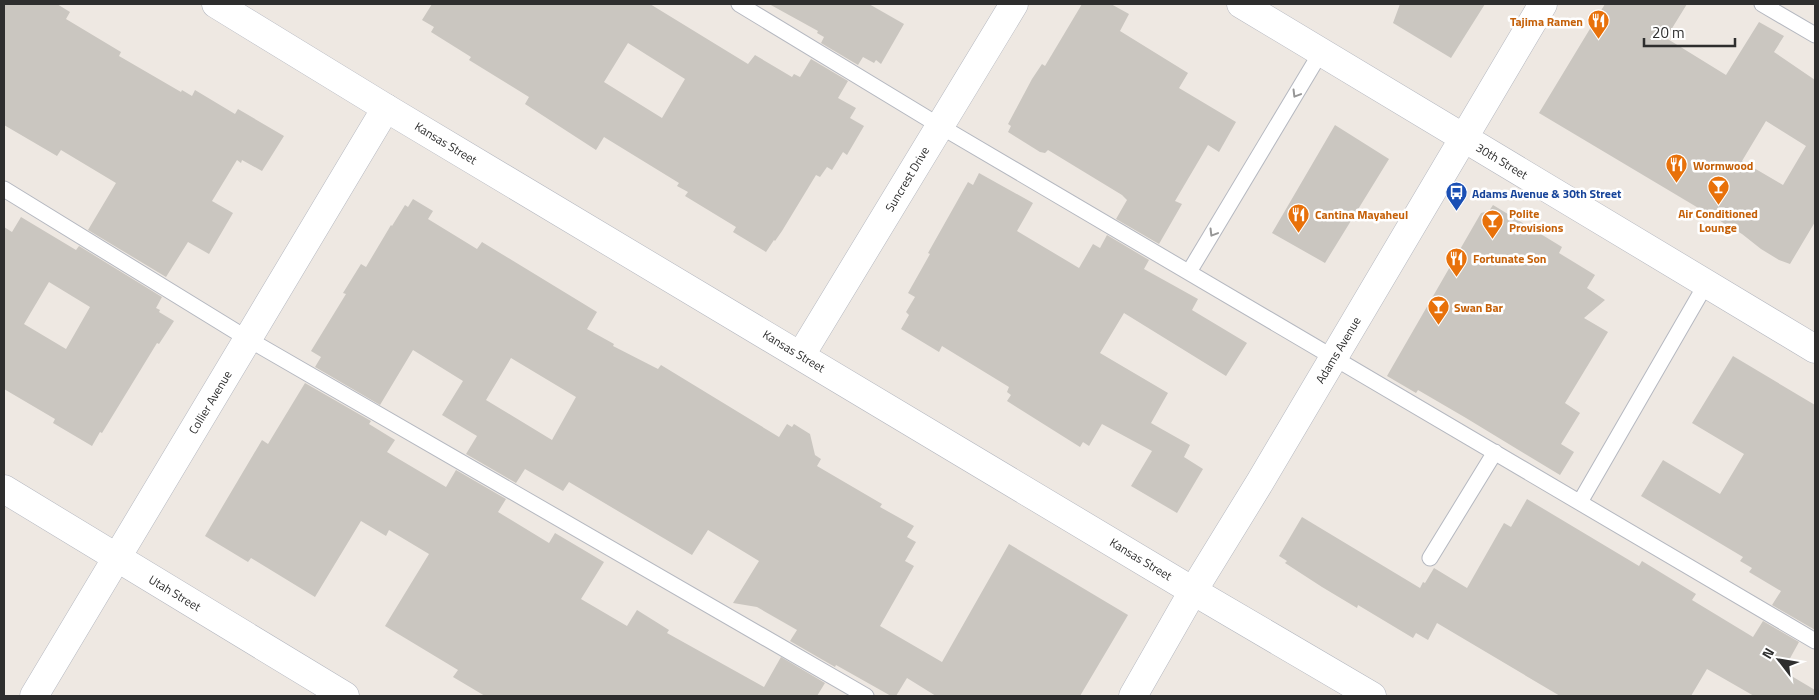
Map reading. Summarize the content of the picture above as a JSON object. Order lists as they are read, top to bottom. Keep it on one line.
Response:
{"streets":{"street":["Kansas Street","30th Street","Suncrest Drive","Adams Avenue","Collier Avenue","Utah Street"]},"crossings":[["Kansas Street","Suncrest Drive"],["Kansas Street","Adams Avenue"],["Kansas Street","Collier Avenue"],["30th Street","Adams Avenue"],["Collier Avenue","Utah Street"]],"places":{"restaurant":["Tajima Ramen","Wormwood","Cantina Mayaheul","Fortunate Son"],"bar":["Air Conditioned Lounge","Polite Provisions","Swan Bar"],"bus stop":["Adams Avenue & 30th Street"]},"scale_bar":"20 m","north":"top left"}
